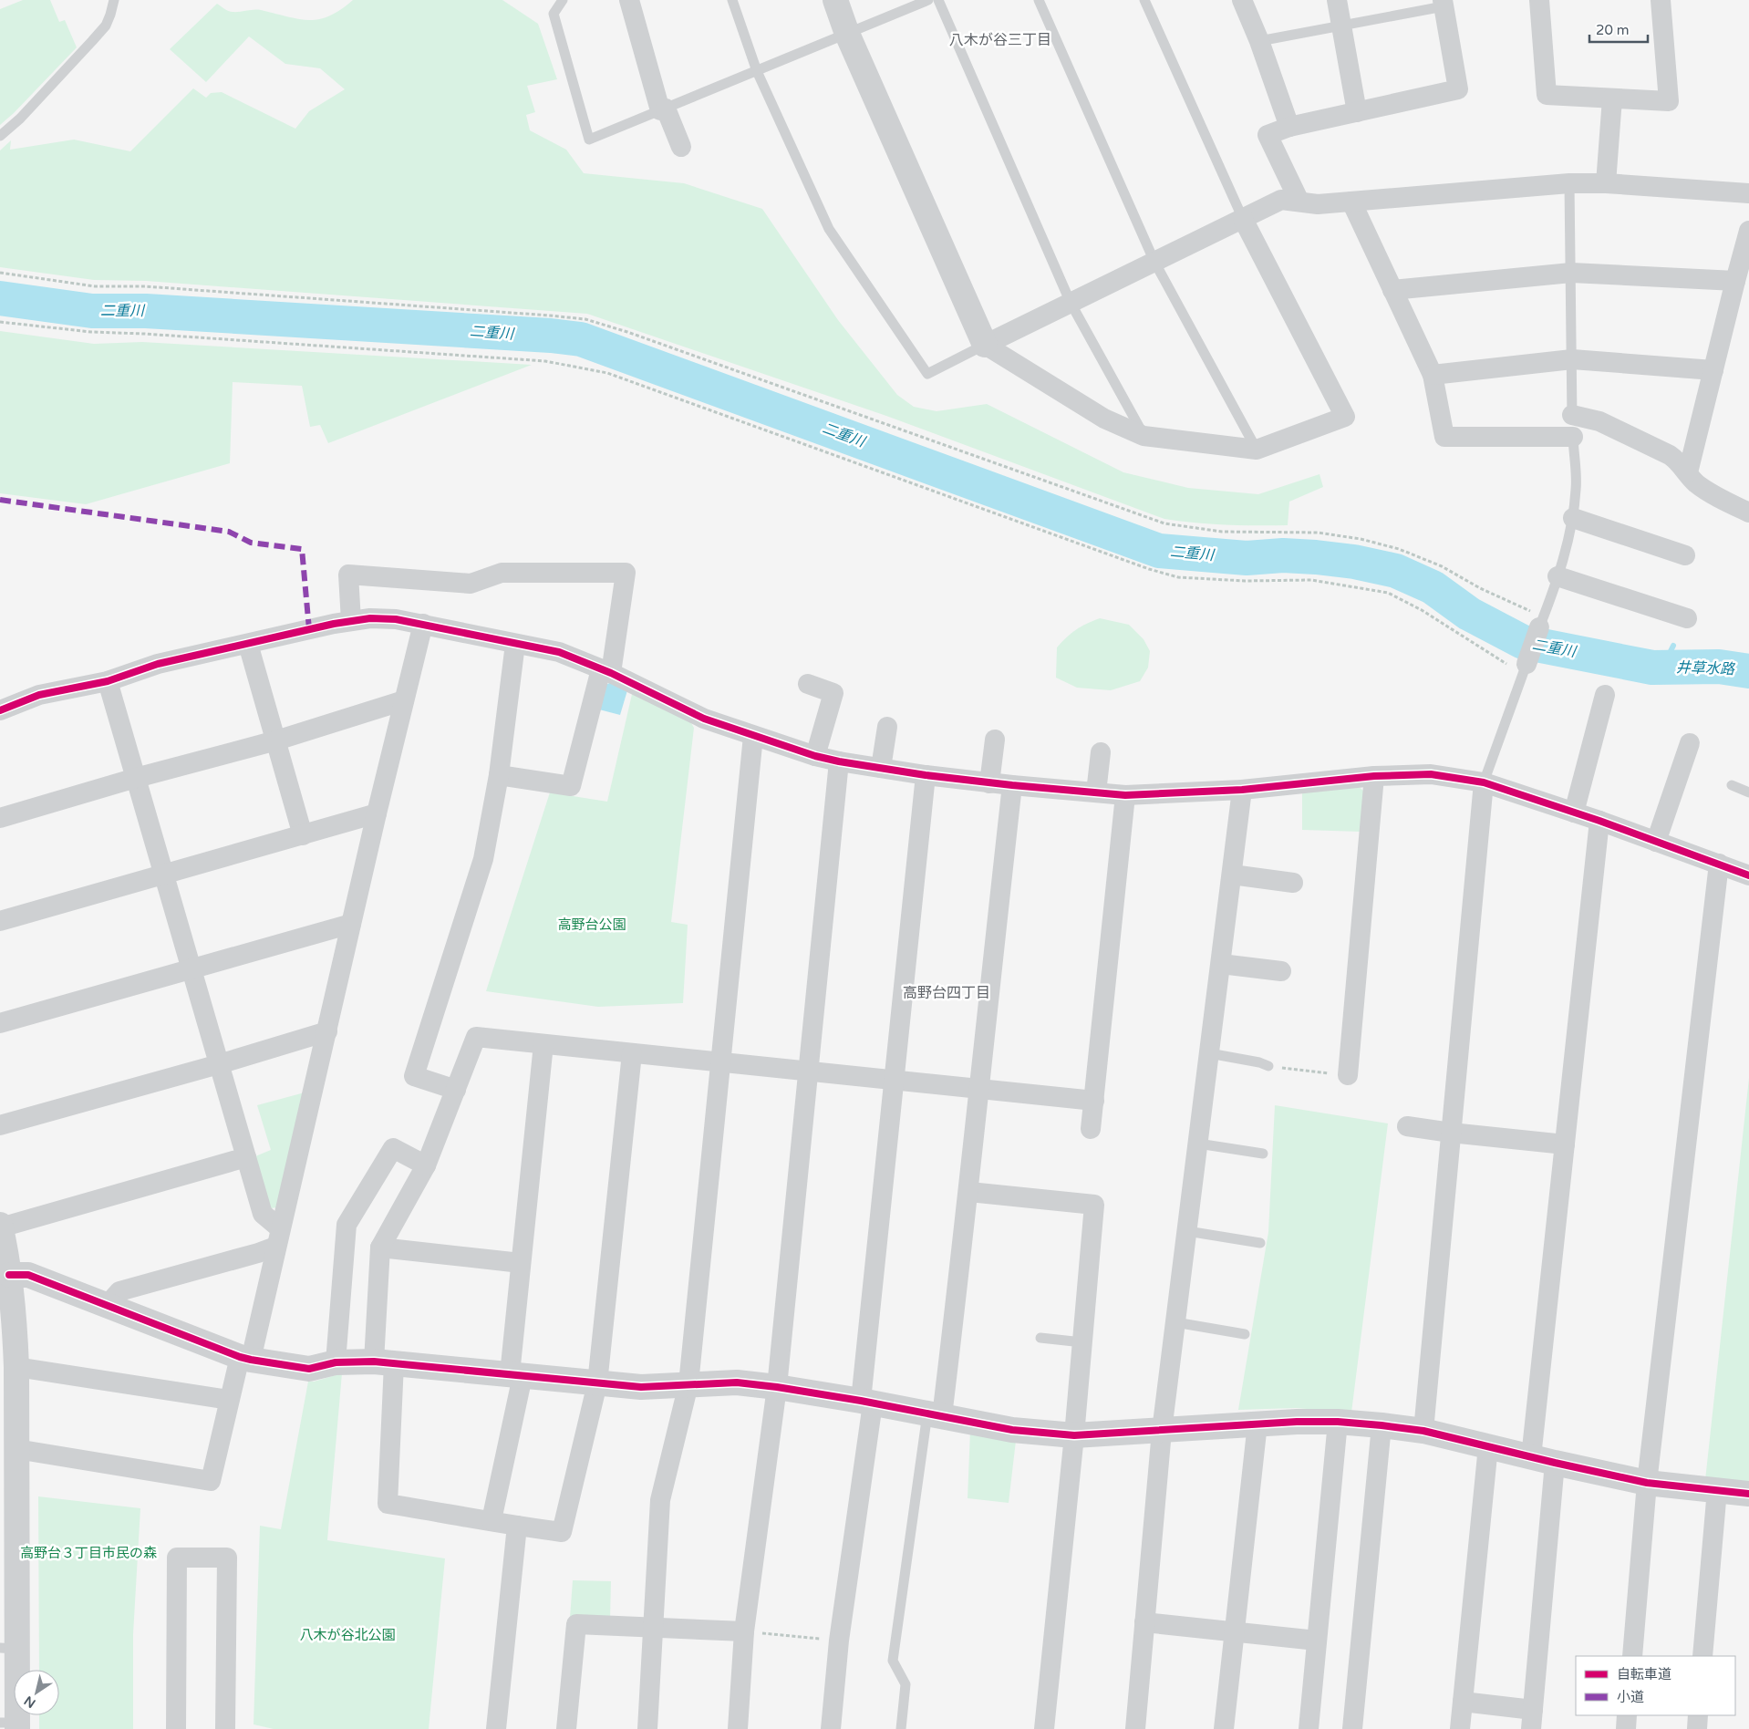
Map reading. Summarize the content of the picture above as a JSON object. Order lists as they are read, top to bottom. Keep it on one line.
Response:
{"districts":["八木が谷三丁目","高野台四丁目"],"water":["二重川","井草水路"],"parks":["高野台公園","高野台３丁目市民の森","八木が谷北公園"],"legend":["自転車道","小道"],"scale_bar":"20 m","north":"bottom left"}
